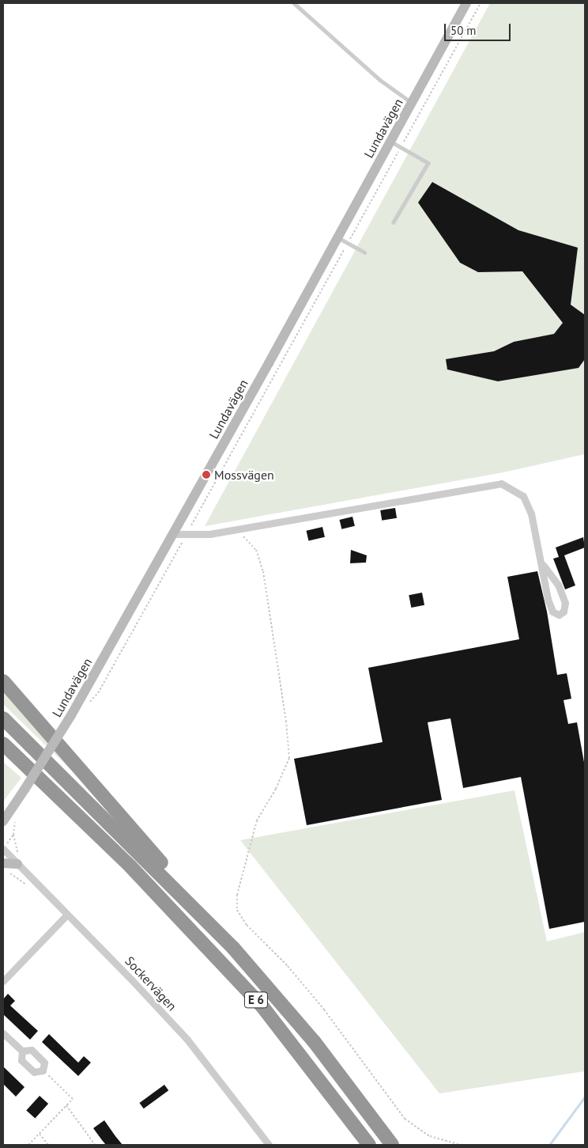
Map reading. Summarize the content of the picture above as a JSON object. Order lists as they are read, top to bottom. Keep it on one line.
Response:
{"streets":{"highway":["E 6"],"main road":["Lundavägen"],"street":["Sockervägen"]},"places":["Mossvägen"],"scale_bar":"50 m"}
